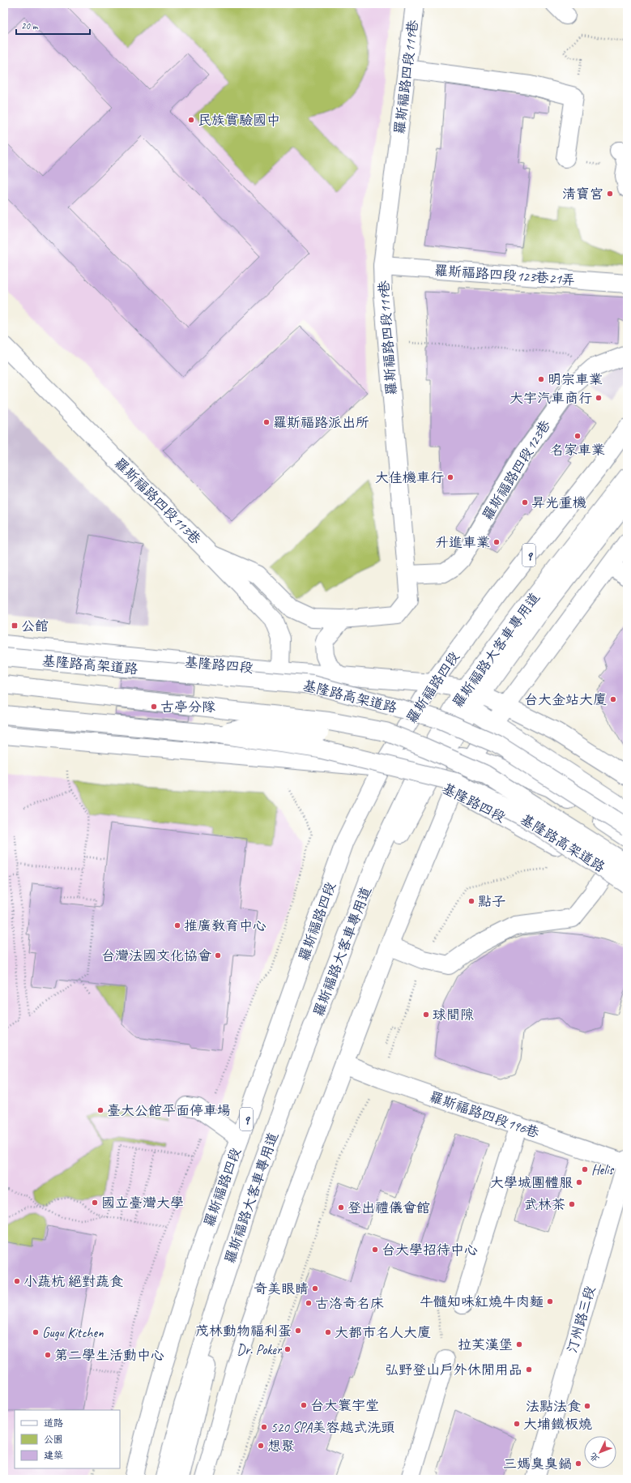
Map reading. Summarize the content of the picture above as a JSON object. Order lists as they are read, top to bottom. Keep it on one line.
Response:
{"streets":{"main road":["羅斯福路四段119巷","羅斯福路四段123巷21弄","羅斯福路四段123巷","羅斯福路四段113巷","9","羅斯福路大客車專用道","基隆路高架道路","基隆路四段","羅斯福路四段","羅斯福路四段196巷","汀州路三段"]},"crossings":[["羅斯福路四段119巷","羅斯福路四段123巷21弄"],["羅斯福路四段119巷","羅斯福路四段123巷"],["羅斯福路四段119巷","羅斯福路四段113巷"],["羅斯福路四段113巷","基隆路四段"],["羅斯福路大客車專用道","基隆路四段"],["基隆路四段","羅斯福路四段"],["羅斯福路四段196巷","汀州路三段"]],"places":{"other":["民族實驗國中","清寶宮","明宗車業","大宇汽車商行","羅斯福路派出所","名家車業","大佳機車行","昇光重機","升進車業","台大金站大廈","古亭分隊","點子","推廣教育中心","台灣法國文化協會","球間隙","臺大公館平面停車場","Helis","大學城團體服","國立臺灣大學","武林茶","登出禮儀會館","台大學招待中心","小蔬杭 絕對蔬食","奇美眼睛","牛髓知味紅燒牛肉麵","古洛奇名床","茂林動物福利蛋","Gugu Kitchen","大都市名人大廈","拉芙漢堡","Dr. Poker","第二學生活動中心","弘野登山戶外休閒用品","台大寰宇堂","法點法食","大埔鐵板燒","520 SPA美容越式洗頭","想聚","三媽臭臭鍋"],"transit":["公館"]},"legend":["道路","公園","建築"],"scale_bar":"20 m","north":"bottom left"}
